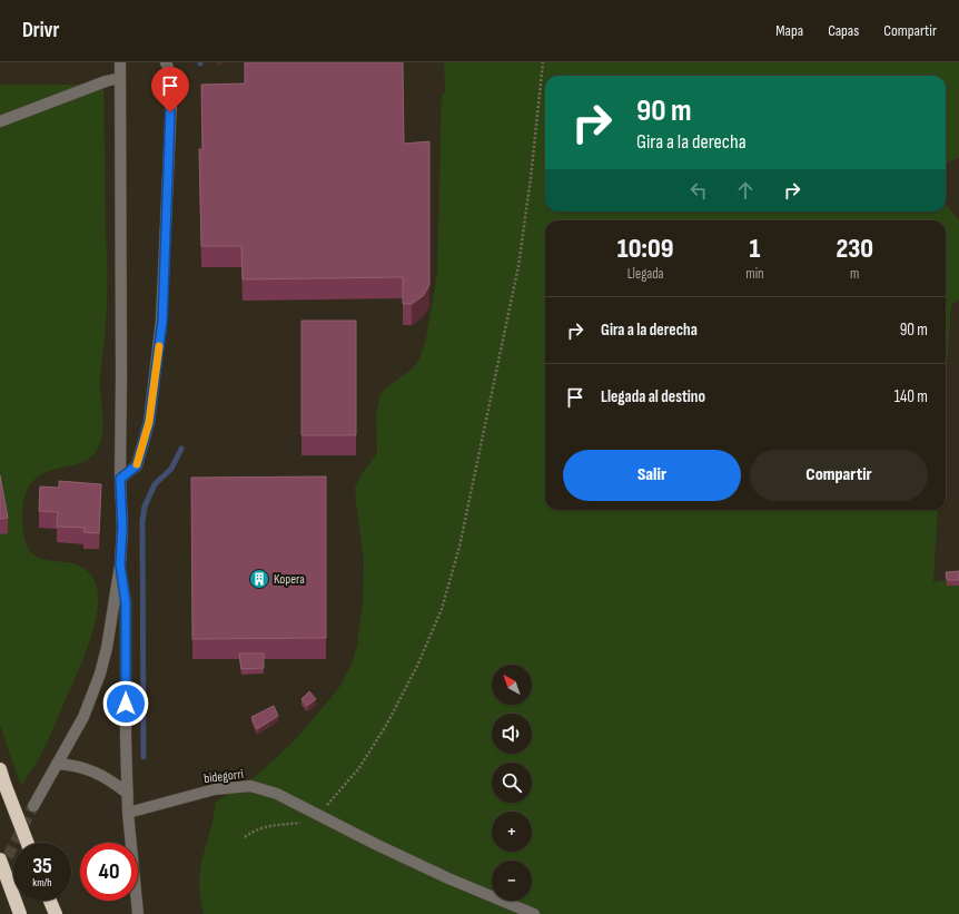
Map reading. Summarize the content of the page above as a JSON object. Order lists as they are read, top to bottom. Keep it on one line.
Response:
{"streets":{"street":["bidegorri"]},"places":{"building":["Kopera"]},"north":"top left","page":{"header":"Drivr","nav":["Mapa","Capas","Compartir"],"turn":["90 m","Gira a la derecha"],"eta":["10:09","Llegada","1","min","230","m"],"list":[{"name":"Gira a la derecha","value":"90 m"},{"name":"Llegada al destino","value":"140 m"}],"buttons":["Salir","Compartir"],"map_buttons":["+","−"],"speed":"35 km/h","limit":"40"}}
